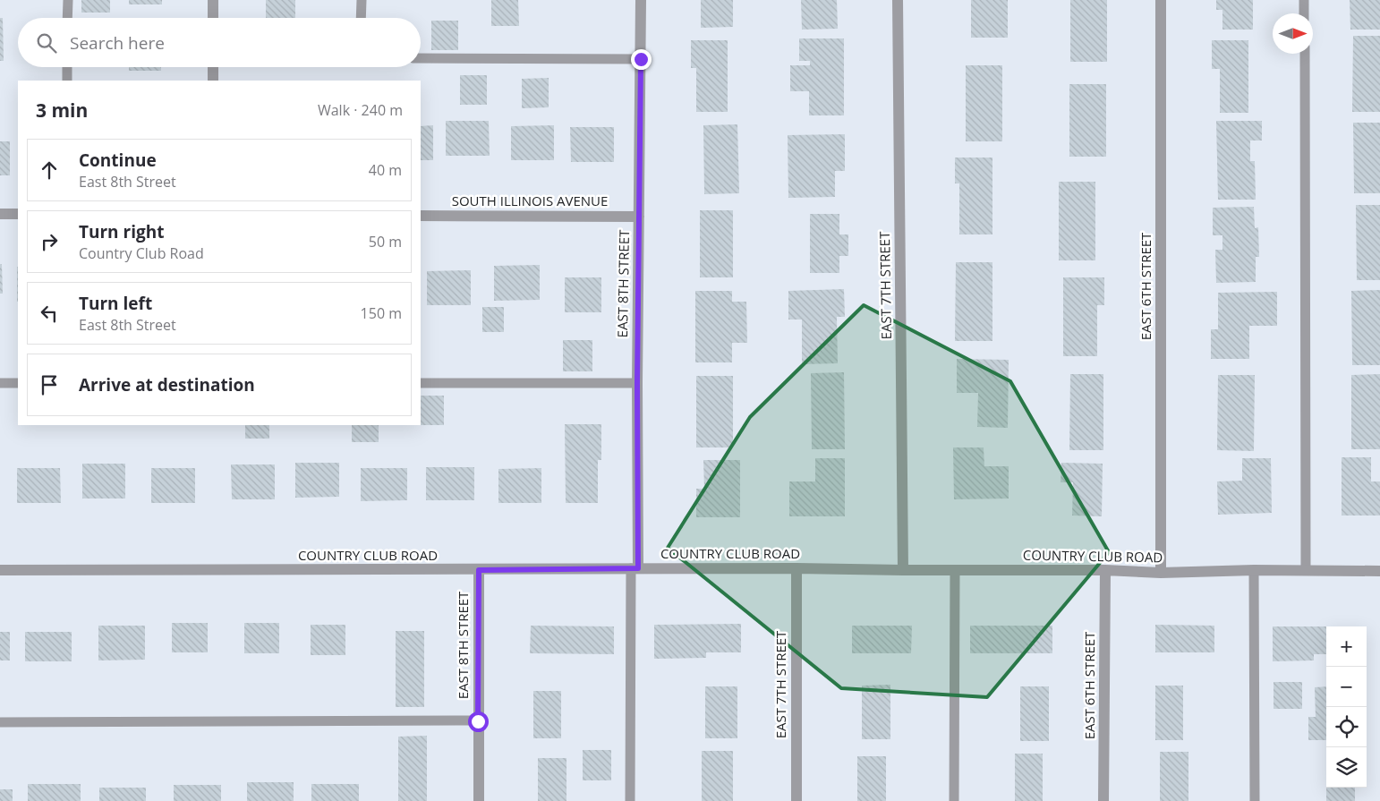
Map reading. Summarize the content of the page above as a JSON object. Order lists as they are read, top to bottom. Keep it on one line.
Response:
{"streets":{"street":["SOUTH ILLINOIS AVENUE","EAST 8TH STREET","EAST 7TH STREET","EAST 6TH STREET","COUNTRY CLUB ROAD"]},"crossings":[["SOUTH ILLINOIS AVENUE","EAST 8TH STREET"],["EAST 8TH STREET","COUNTRY CLUB ROAD"],["EAST 7TH STREET","COUNTRY CLUB ROAD"],["EAST 6TH STREET","COUNTRY CLUB ROAD"]],"north":"right","page":{"search":"Search here","heading":["3 min","Walk · 240 m"],"list":[["Continue","East 8th Street","40 m"],["Turn right","Country Club Road","50 m"],["Turn left","East 8th Street","150 m"],"Arrive at destination"],"map_buttons":["+","−"]}}
